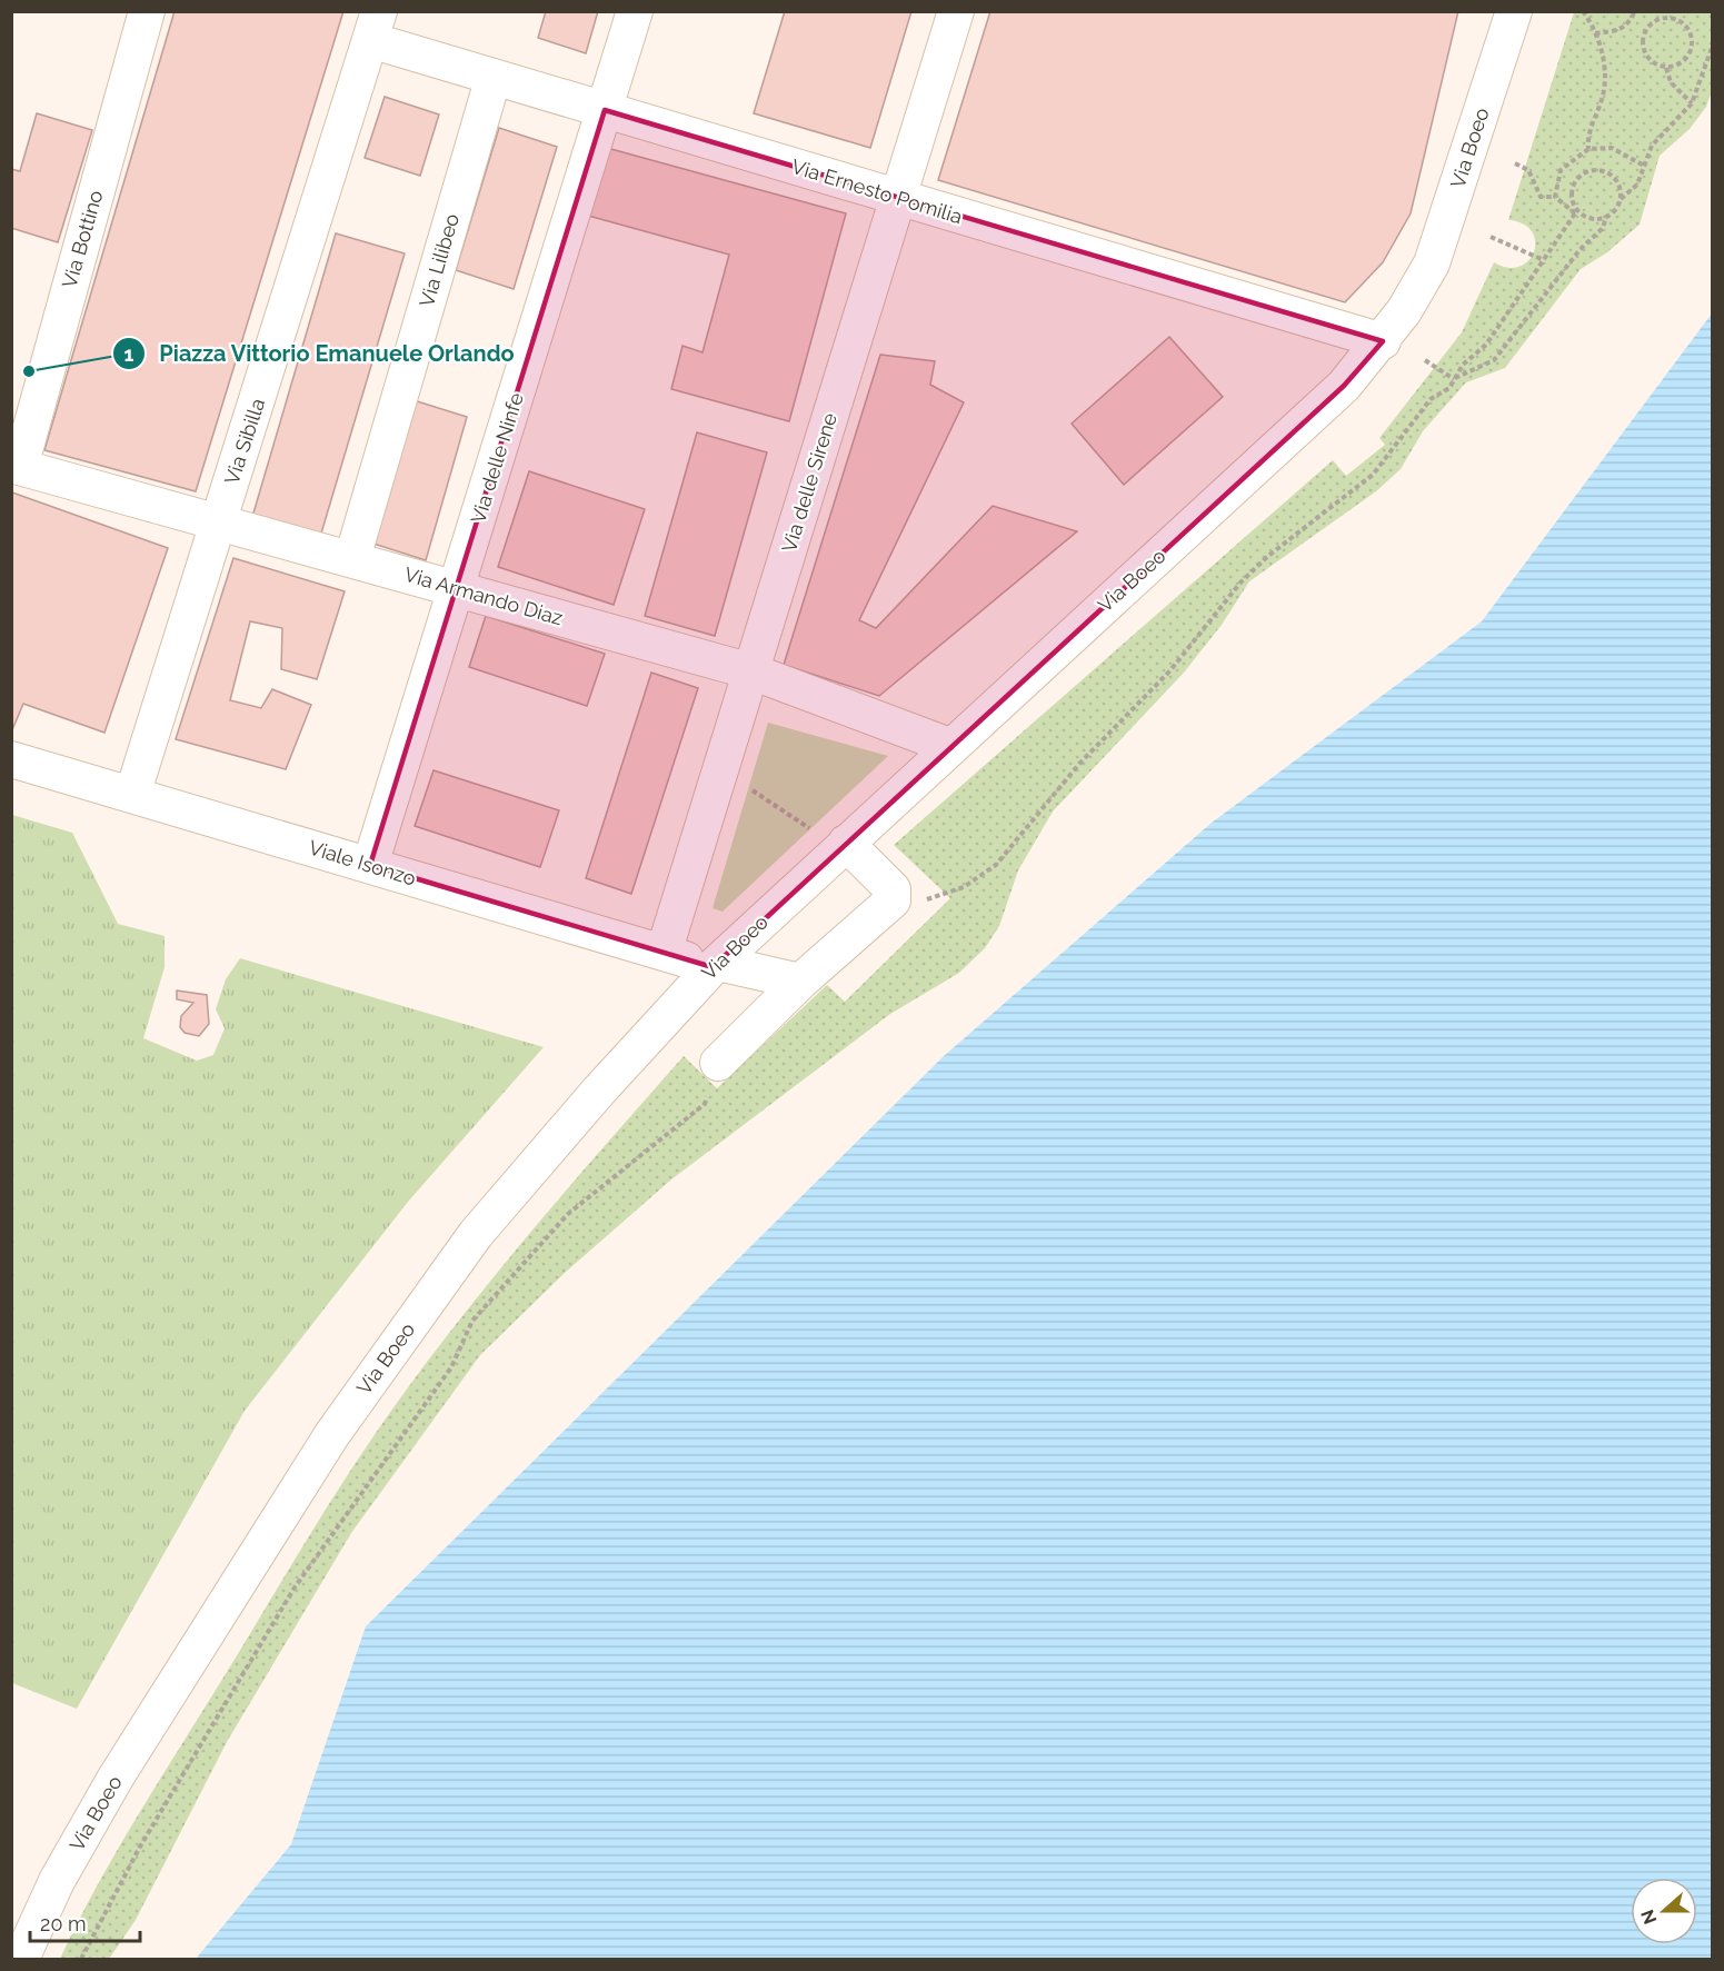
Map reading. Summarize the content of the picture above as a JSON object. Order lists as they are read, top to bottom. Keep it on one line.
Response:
{"streets":{"street":["Via Boeo","Via Ernesto Pomilia","Via Bottino","Via Lilibeo","Via Sibilla","Via delle Ninfe","Via delle Sirene","Via Armando Diaz","Viale Isonzo"]},"crossings":[["Via Boeo","Via Ernesto Pomilia"],["Via Boeo","Via Armando Diaz"],["Via Boeo","Viale Isonzo"],["Via Ernesto Pomilia","Via Lilibeo"],["Via Ernesto Pomilia","Via Sibilla"],["Via Ernesto Pomilia","Via delle Ninfe"],["Via Ernesto Pomilia","Via delle Sirene"],["Via Bottino","Via Armando Diaz"],["Via Lilibeo","Via Armando Diaz"],["Via Sibilla","Via Armando Diaz"],["Via Sibilla","Viale Isonzo"],["Via delle Ninfe","Via Armando Diaz"],["Via delle Ninfe","Viale Isonzo"],["Via delle Sirene","Via Armando Diaz"],["Via delle Sirene","Viale Isonzo"]],"places":["Piazza Vittorio Emanuele Orlando"],"scale_bar":"20 m","north":"left"}
